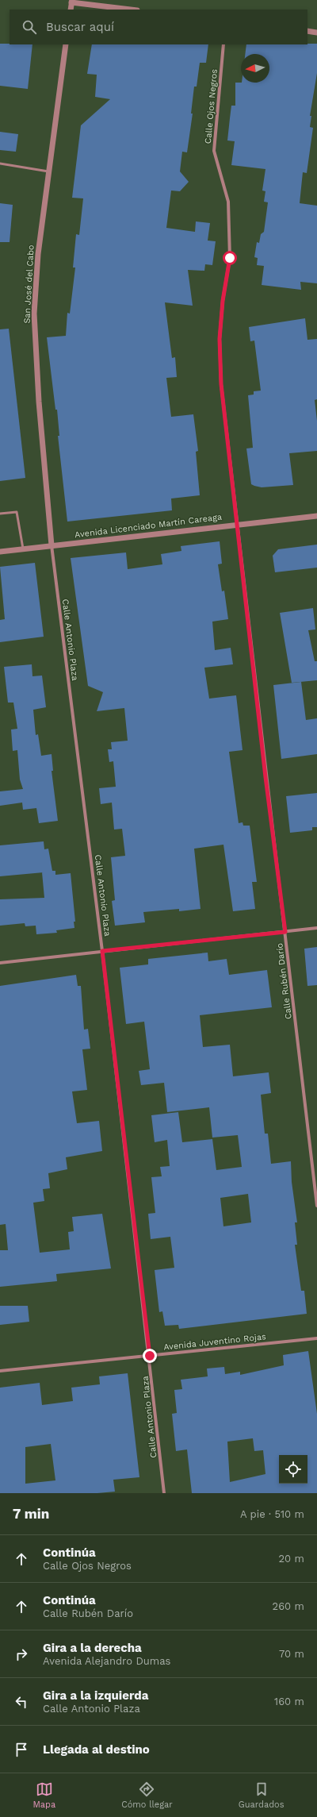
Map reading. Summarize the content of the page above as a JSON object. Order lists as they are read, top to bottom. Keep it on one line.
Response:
{"streets":{"street":["Calle Ojos Negros","San José del Cabo","Avenida Licenciado Martín Careaga","Calle Antonio Plaza","Calle Rubén Darío","Avenida Juventino Rojas"]},"crossings":[["Calle Ojos Negros","Calle Rubén Darío"],["San José del Cabo","Avenida Licenciado Martín Careaga"],["San José del Cabo","Calle Antonio Plaza"],["Avenida Licenciado Martín Careaga","Calle Antonio Plaza"],["Avenida Licenciado Martín Careaga","Calle Rubén Darío"],["Calle Antonio Plaza","Avenida Juventino Rojas"]],"north":"left","page":{"search":"Buscar aquí","heading":["7 min","A pie · 510 m"],"list":[["Continúa","Calle Ojos Negros","20 m"],["Continúa","Calle Rubén Darío","260 m"],["Gira a la derecha","Avenida Alejandro Dumas","70 m"],["Gira a la izquierda","Calle Antonio Plaza","160 m"],"Llegada al destino"],"nav":["Mapa","Cómo llegar","Guardados"]}}
